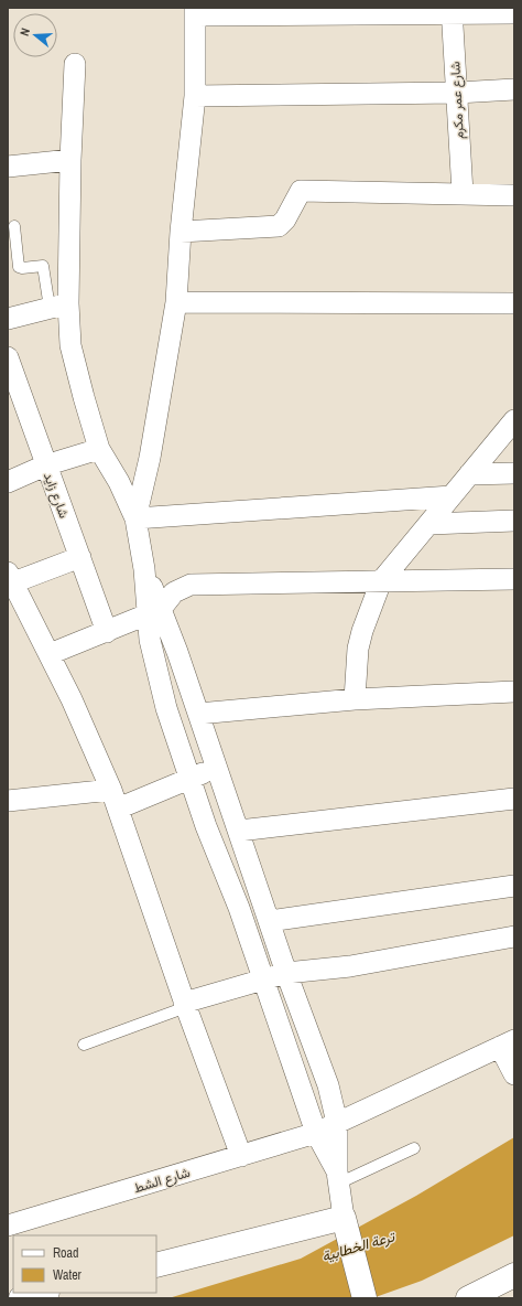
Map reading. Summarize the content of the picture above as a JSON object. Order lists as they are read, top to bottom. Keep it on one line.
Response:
{"streets":{"street":["شارع عمر مكرم","شارع زايد","شارع الشط"]},"water":["ترعة الخطابية"],"legend":["Road","Water"],"north":"left"}
